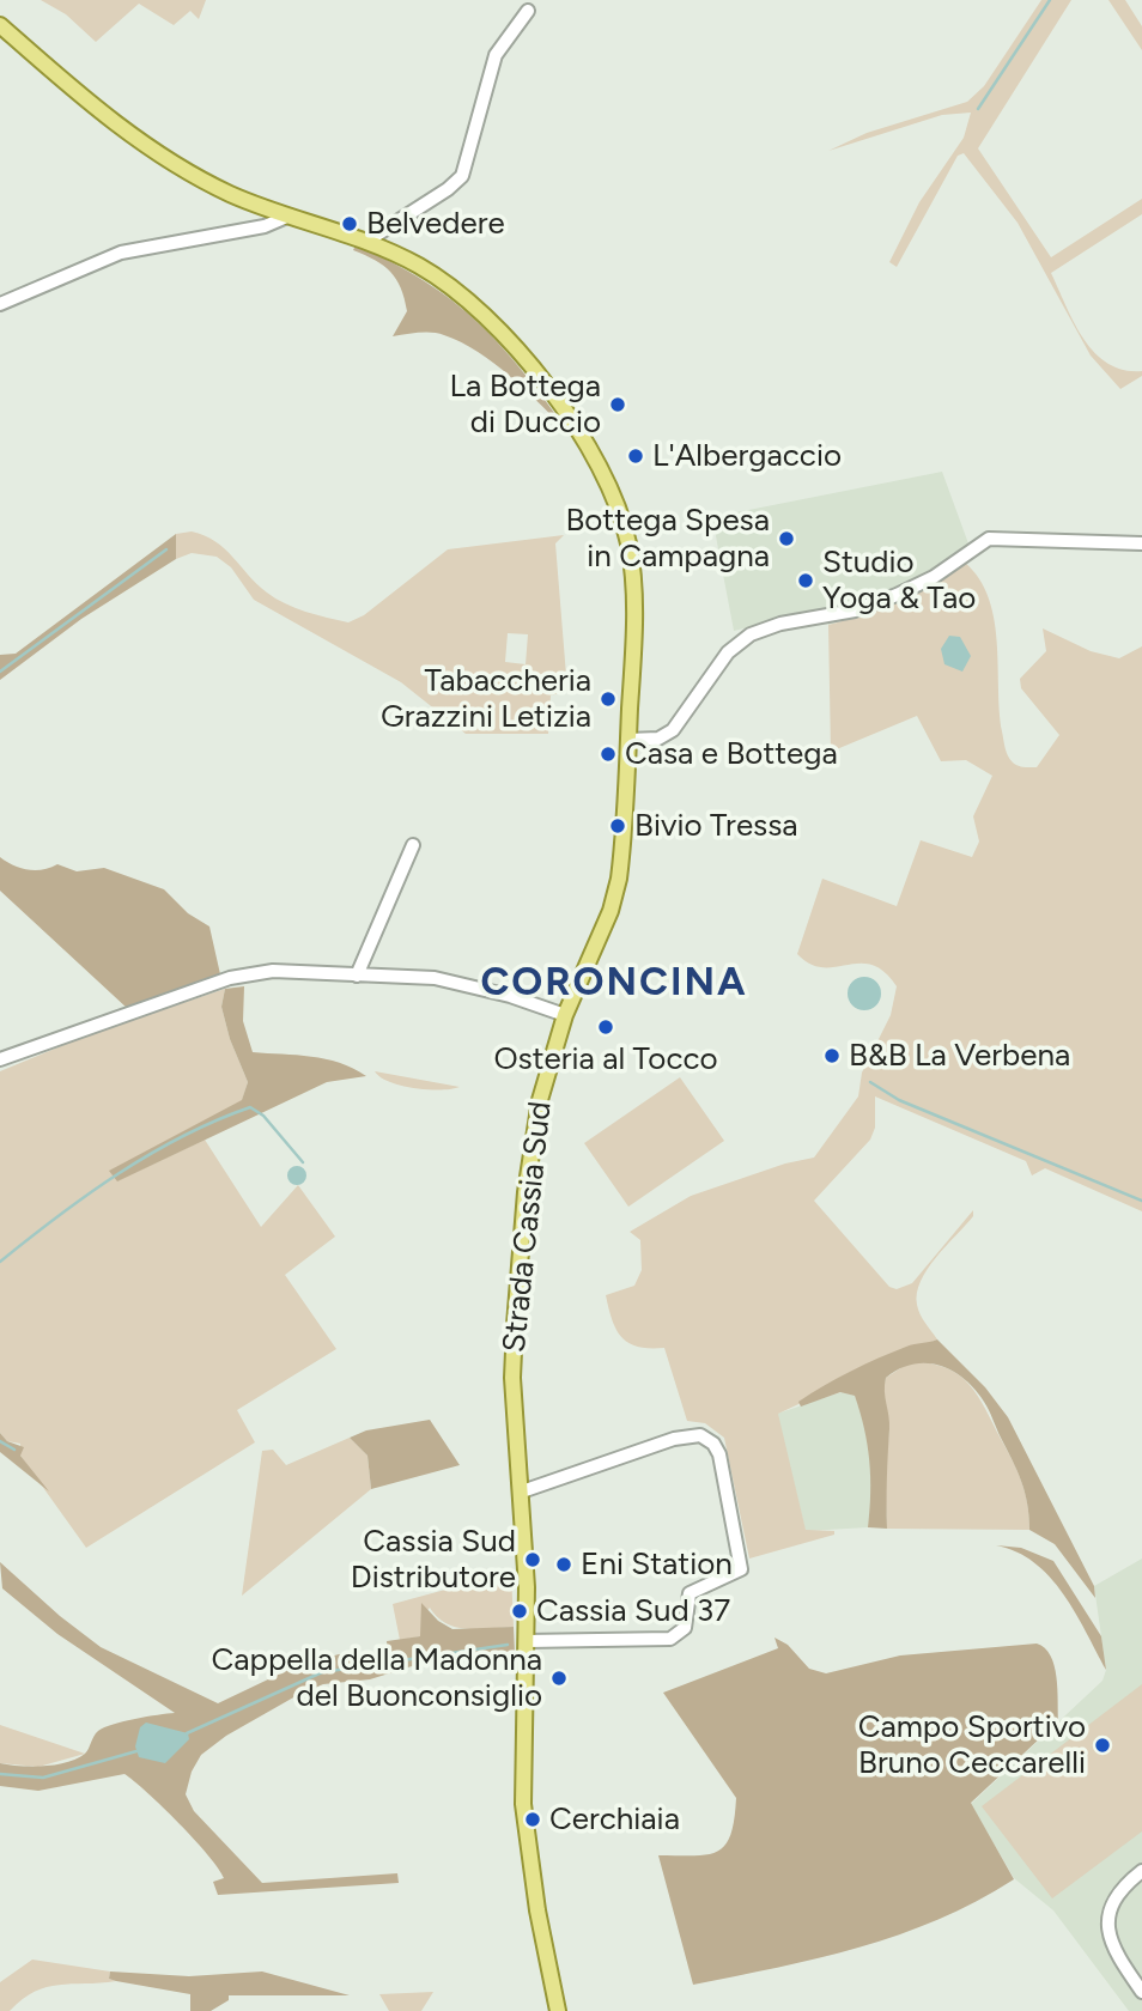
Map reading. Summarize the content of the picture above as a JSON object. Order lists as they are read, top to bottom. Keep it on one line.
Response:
{"streets":{"main road":["Strada Cassia Sud"]},"districts":["CORONCINA"],"places":["Belvedere","La Bottega di Duccio","L'Albergaccio","Bottega Spesa in Campagna","Studio Yoga & Tao","Tabaccheria Grazzini Letizia","Casa e Bottega","Bivio Tressa","Osteria al Tocco","B&B La Verbena","Cassia Sud Distributore","Eni Station","Cassia Sud 37","Cappella della Madonna del Buonconsiglio","Campo Sportivo Bruno Ceccarelli","Cerchiaia"]}
